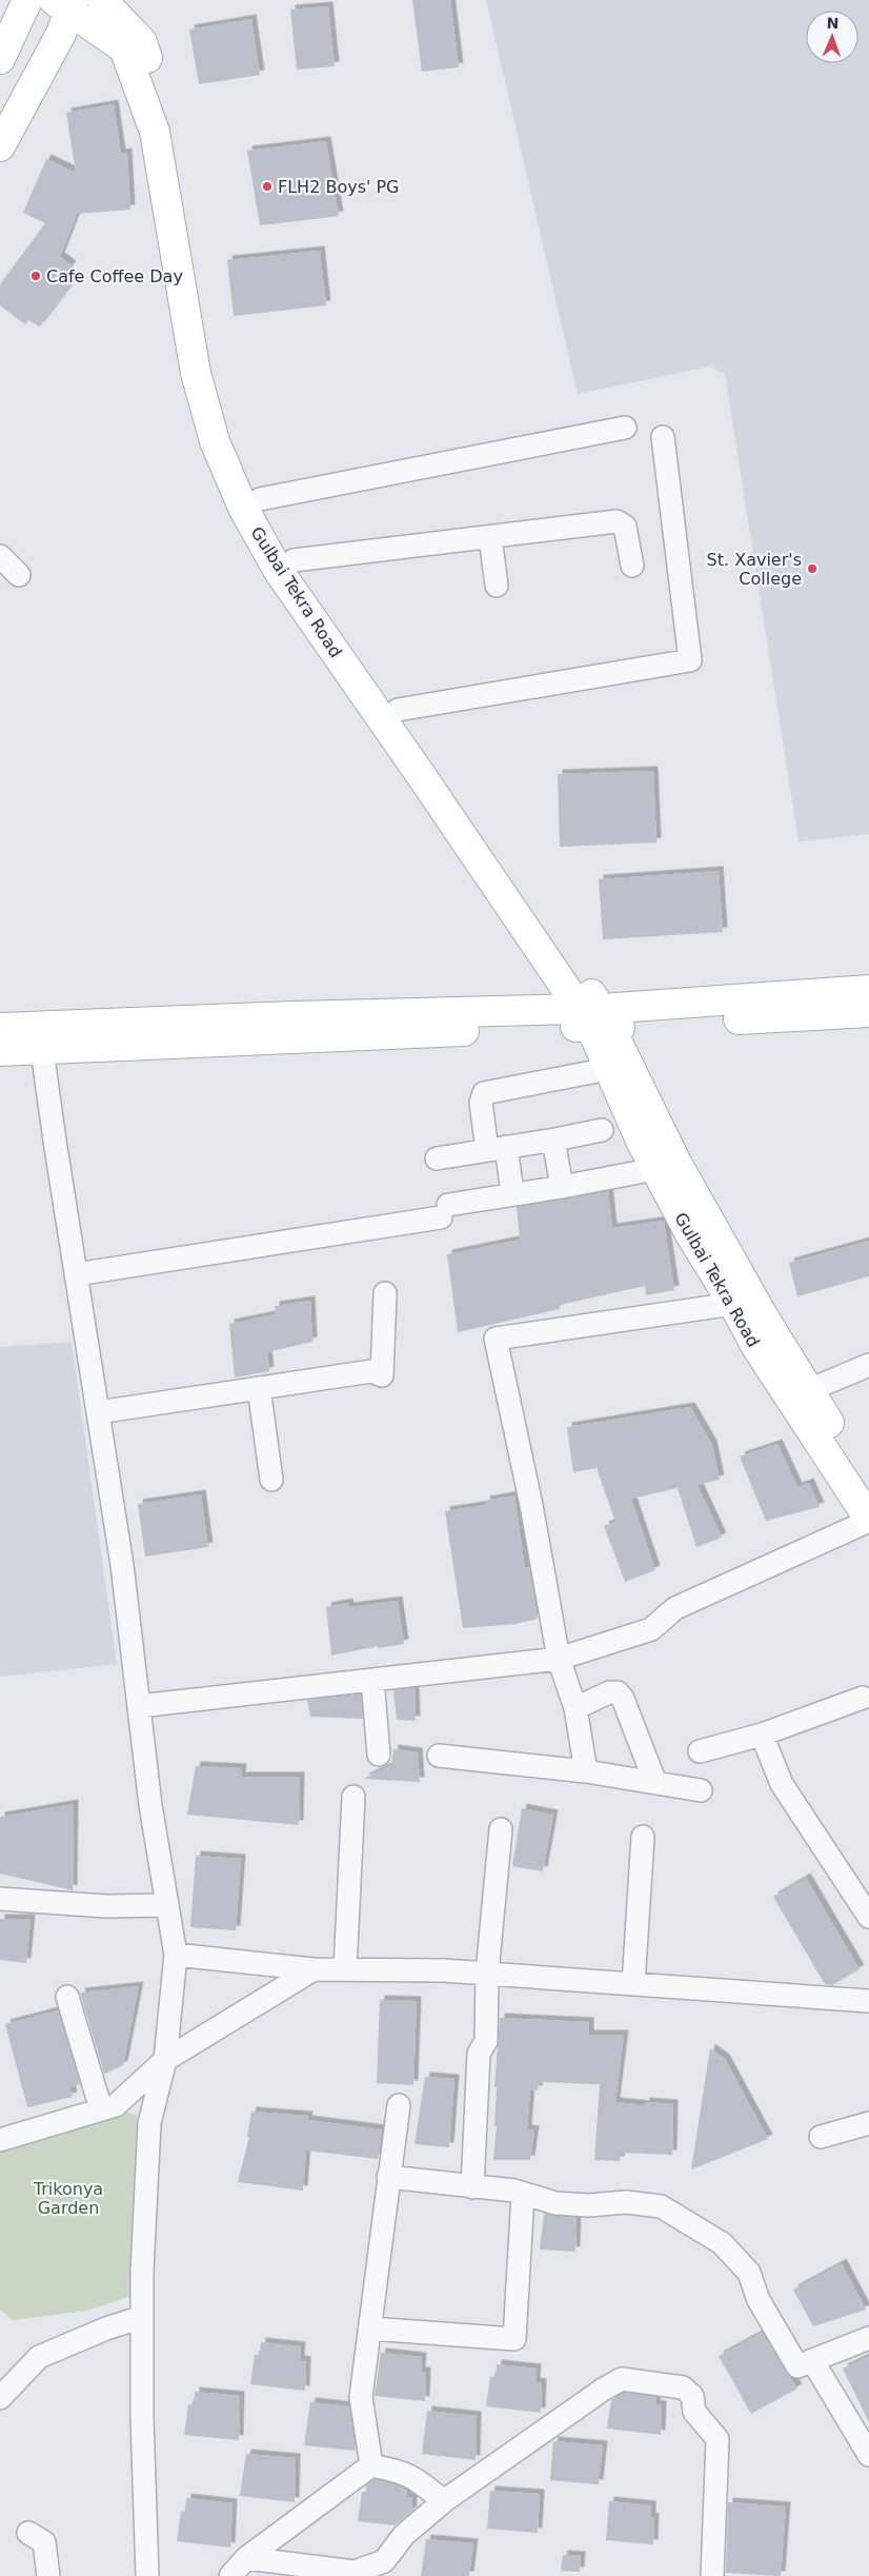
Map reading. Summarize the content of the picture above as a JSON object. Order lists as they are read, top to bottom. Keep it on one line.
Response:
{"streets":{"main road":["Gulbai Tekra Road"]},"parks":["Trikonya Garden"],"places":["FLH2 Boys' PG","Cafe Coffee Day","St. Xavier's College"],"north":"top"}
